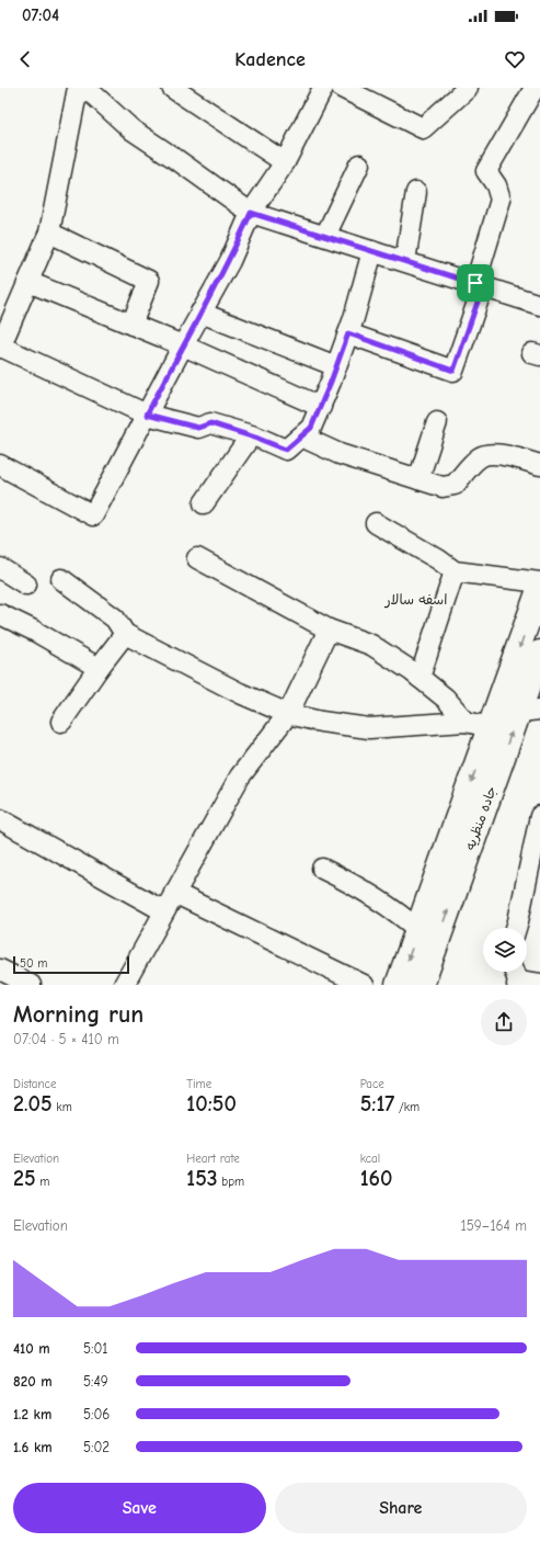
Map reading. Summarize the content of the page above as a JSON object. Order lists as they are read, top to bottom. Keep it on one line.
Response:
{"streets":{"main road":["جاده منظریه"]},"districts":["اسفه سالار"],"scale_bar":"50 m","page":{"status":"07:04","header":"Kadence","scale":"50 m","heading":["Morning run","07:04 · 5 × 410 m"],"stats":[["Distance","2.05 km"],["Time","10:50"],["Pace","5:17 /km"],["Elevation","25 m"],["Heart rate","153 bpm"],["kcal","160"]],"chart":["Elevation","159–164 m"],"list":[{"name":"410 m","note":"5:01"},{"name":"820 m","note":"5:49"},{"name":"1.2 km","note":"5:06"},{"name":"1.6 km","note":"5:02"}],"buttons":["Save","Share"]}}
